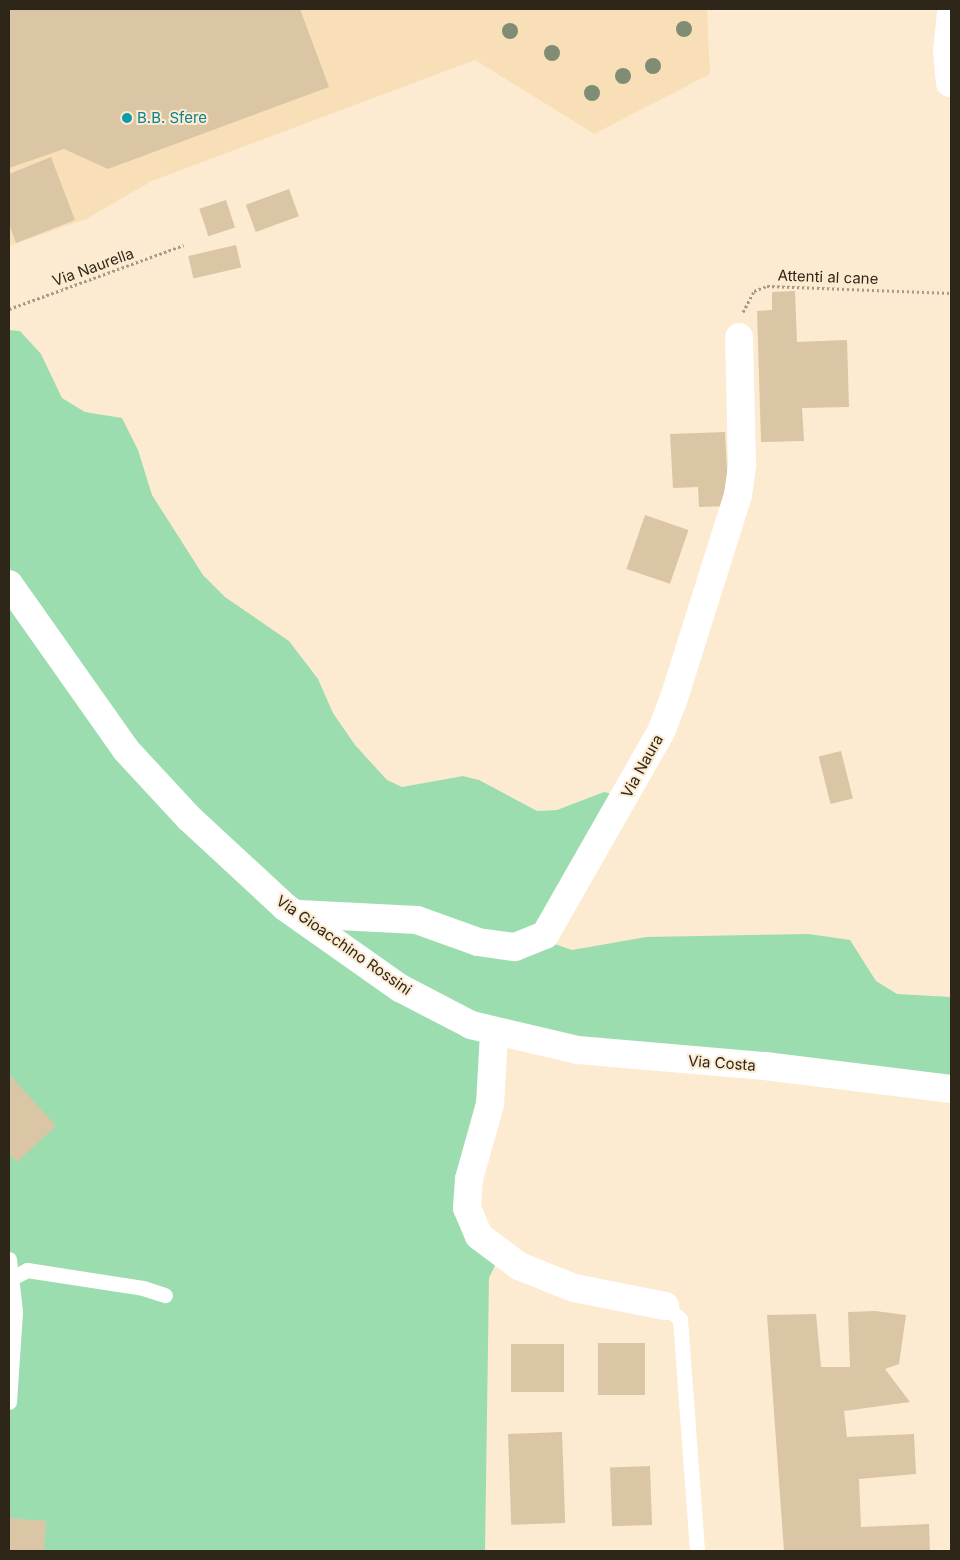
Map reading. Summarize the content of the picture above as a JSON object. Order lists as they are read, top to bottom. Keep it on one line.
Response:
{"streets":{"street":["Via Naura","Via Gioacchino Rossini","Via Costa"],"path":["Via Naurella","Attenti al cane"]},"crossings":[["Attenti al cane","Via Naura"],["Via Naura","Via Gioacchino Rossini"],["Via Gioacchino Rossini","Via Costa"]],"places":["B.B. Sfere"]}
